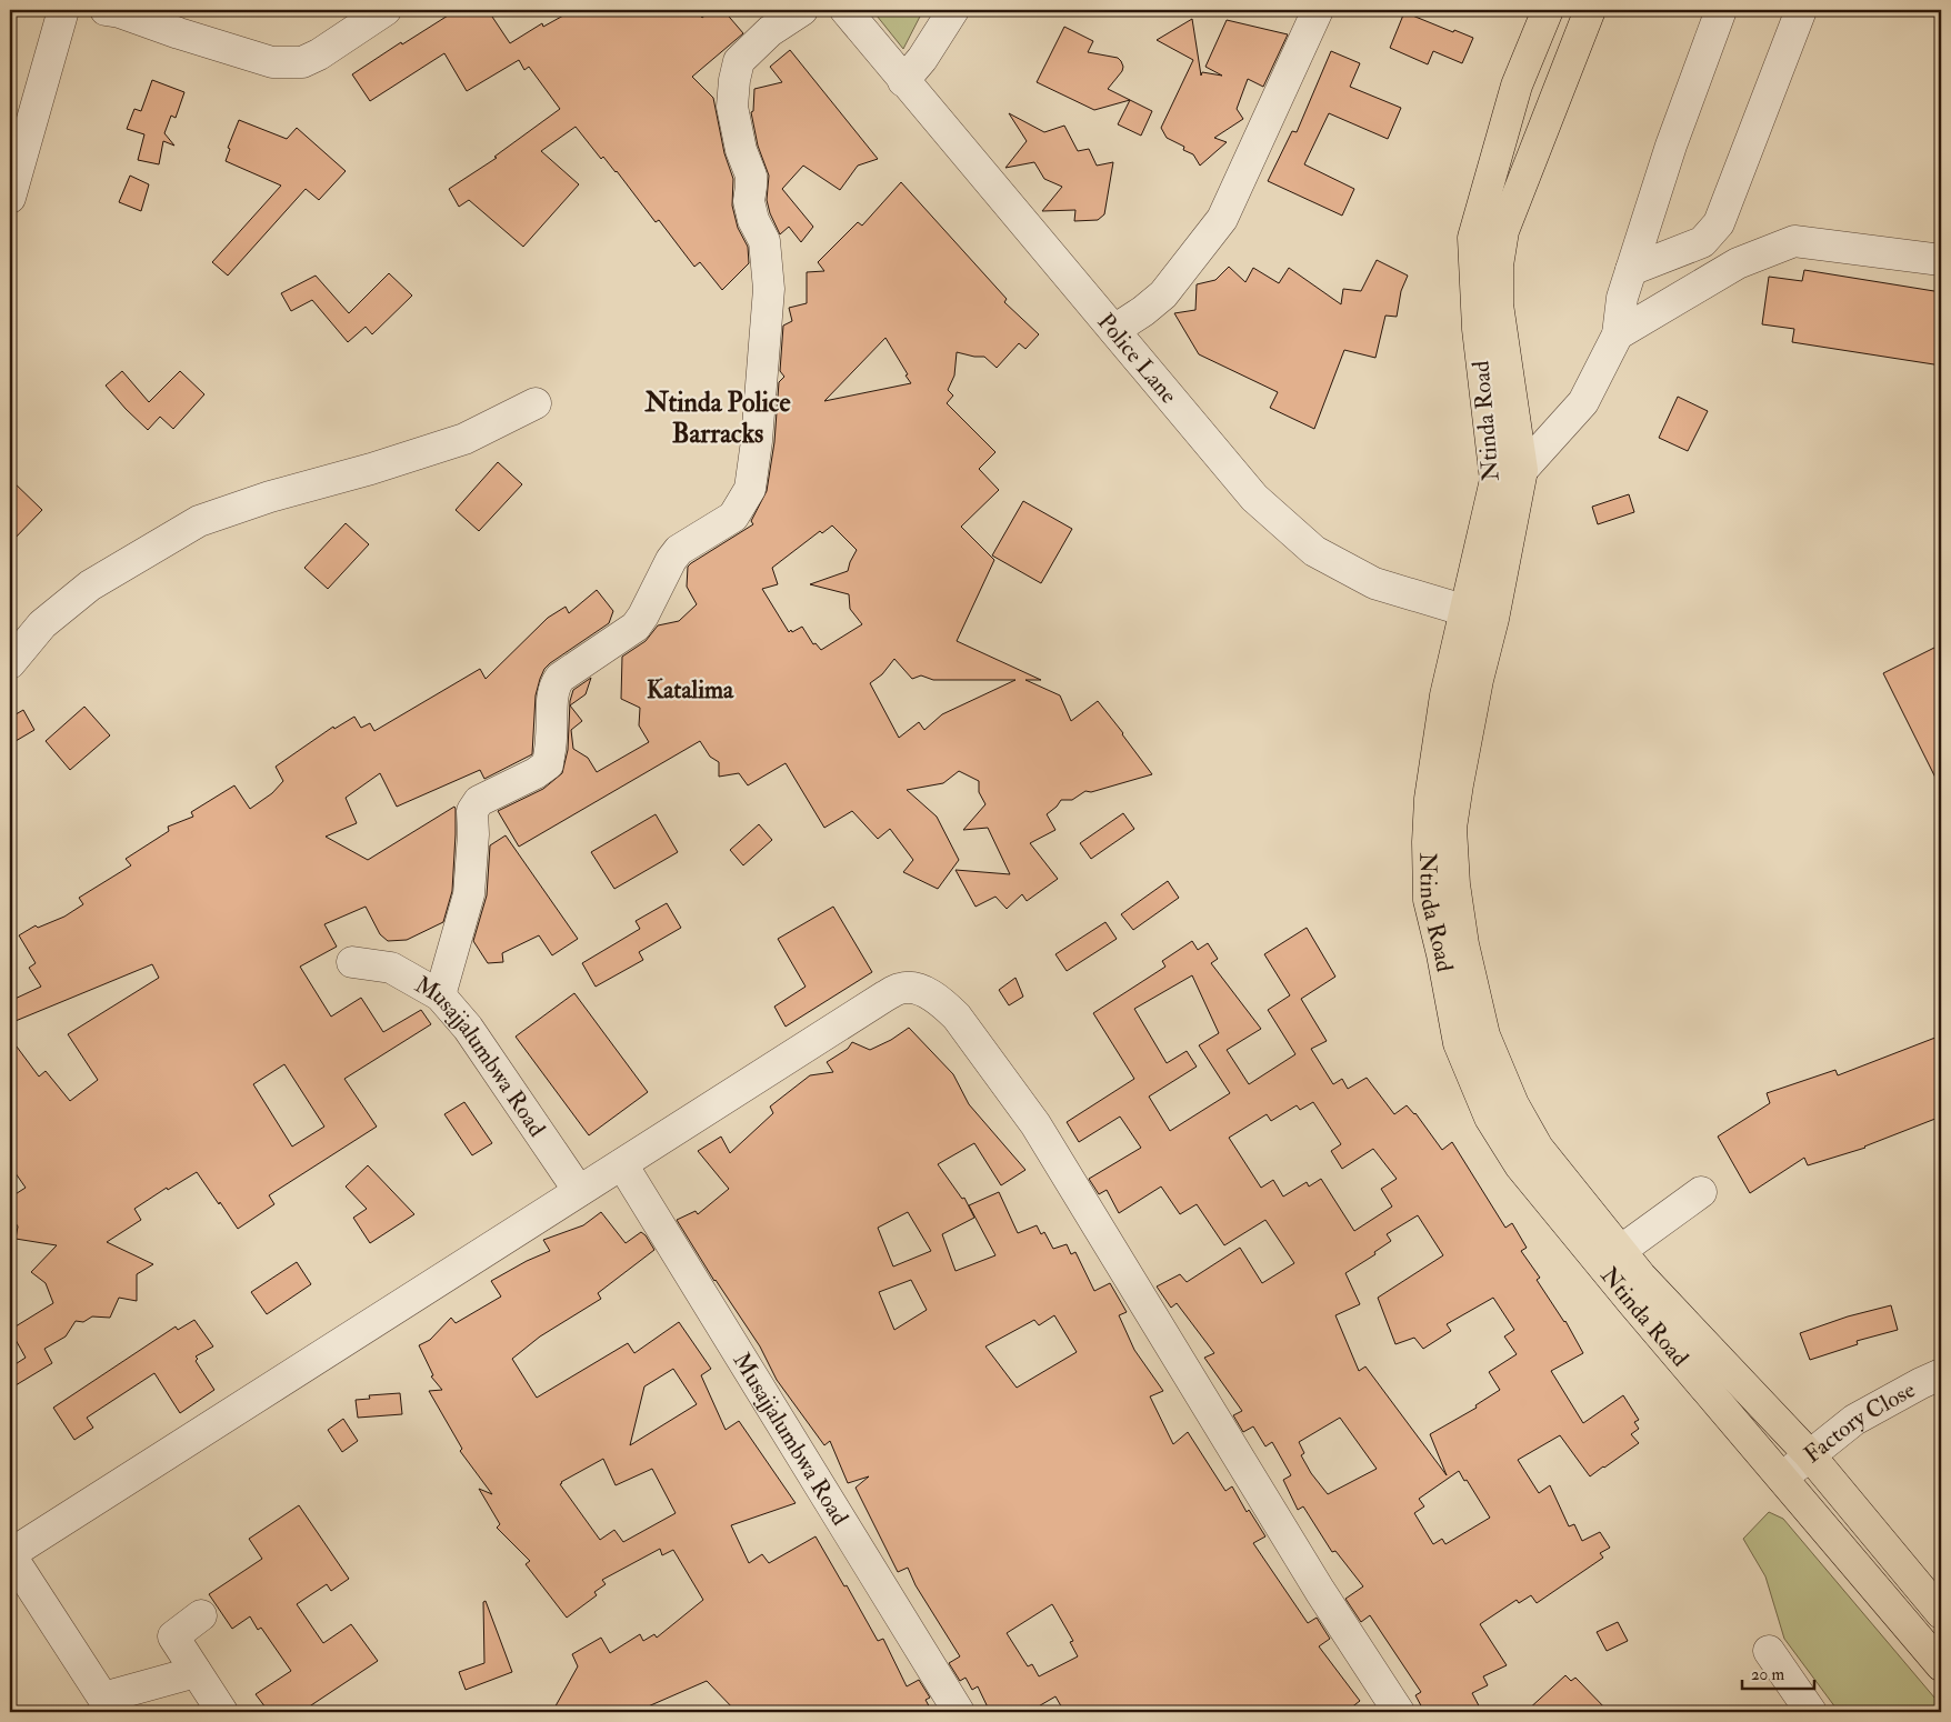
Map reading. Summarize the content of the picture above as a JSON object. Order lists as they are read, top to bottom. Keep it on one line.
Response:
{"streets":{"main road":["Ntinda Road"],"street":["Police Lane","Musajjalumbwa Road","Factory Close"]},"crossings":[["Police Lane","Ntinda Road"],["Ntinda Road","Factory Close"]],"districts":["Ntinda Police Barracks","Katalima"],"scale_bar":"20 m"}
